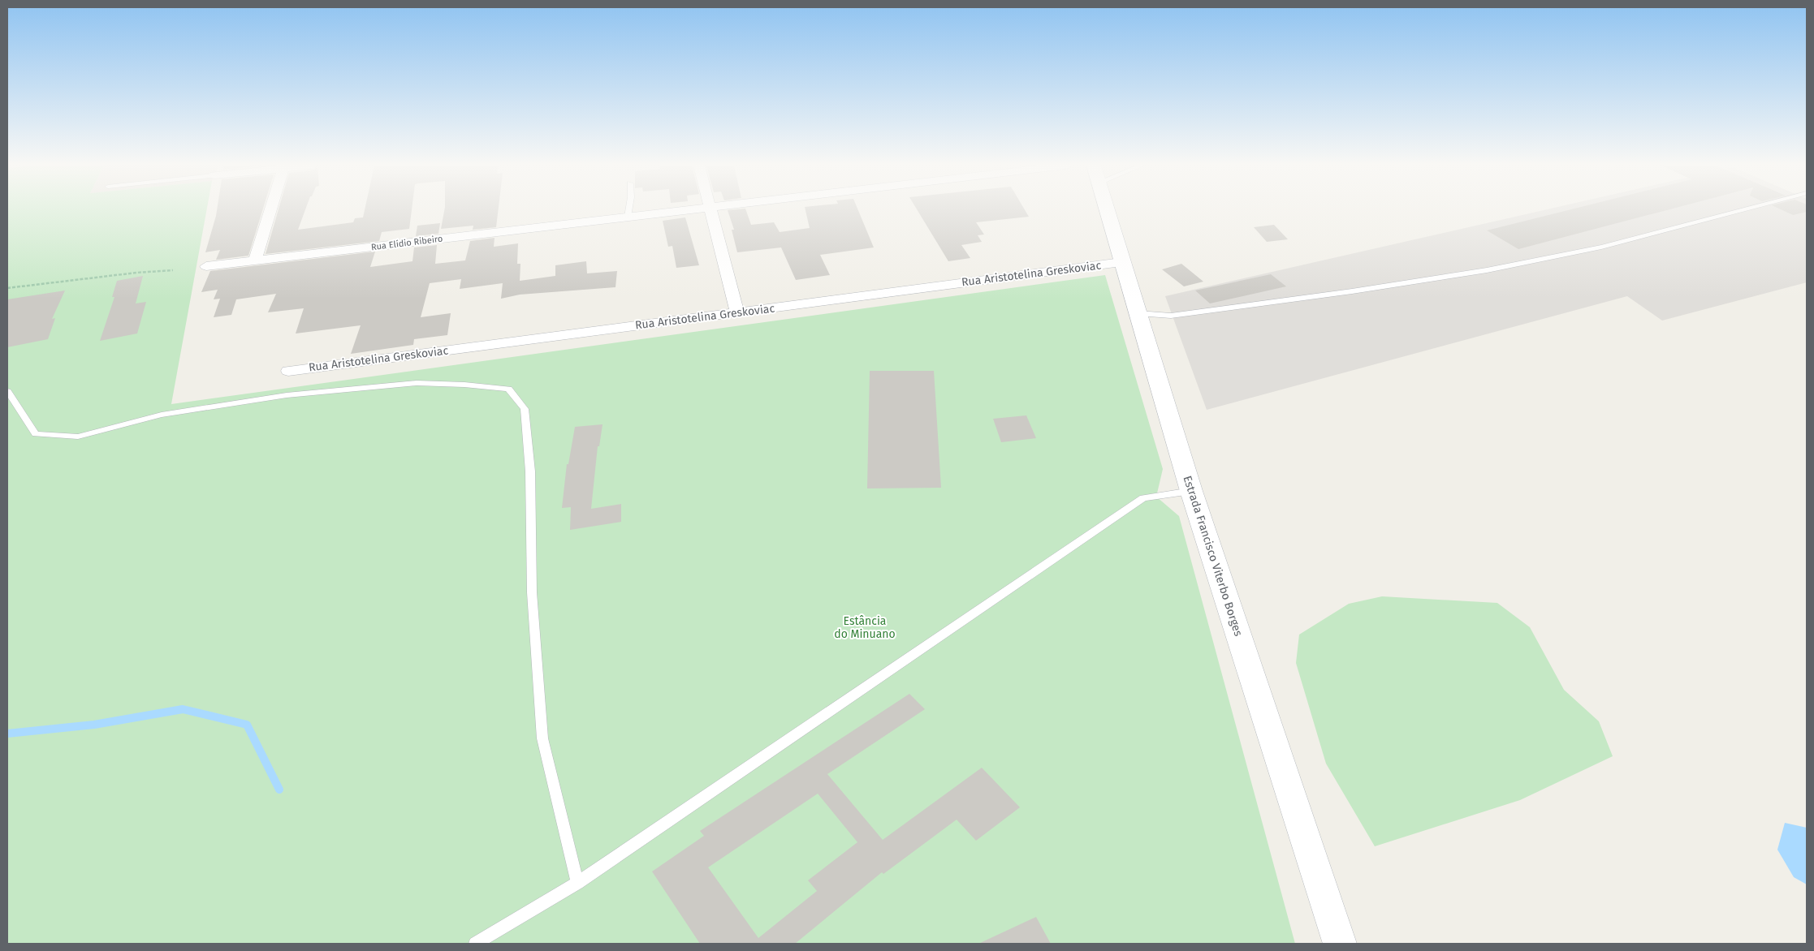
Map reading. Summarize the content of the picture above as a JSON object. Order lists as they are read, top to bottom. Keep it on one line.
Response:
{"streets":{"street":["Rua Elídio Ribeiro","Rua Aristotelina Greskoviac","Estrada Francisco Viterbo Borges"]},"crossings":[["Rua Aristotelina Greskoviac","Estrada Francisco Viterbo Borges"]],"parks":["Estância do Minuano"]}
